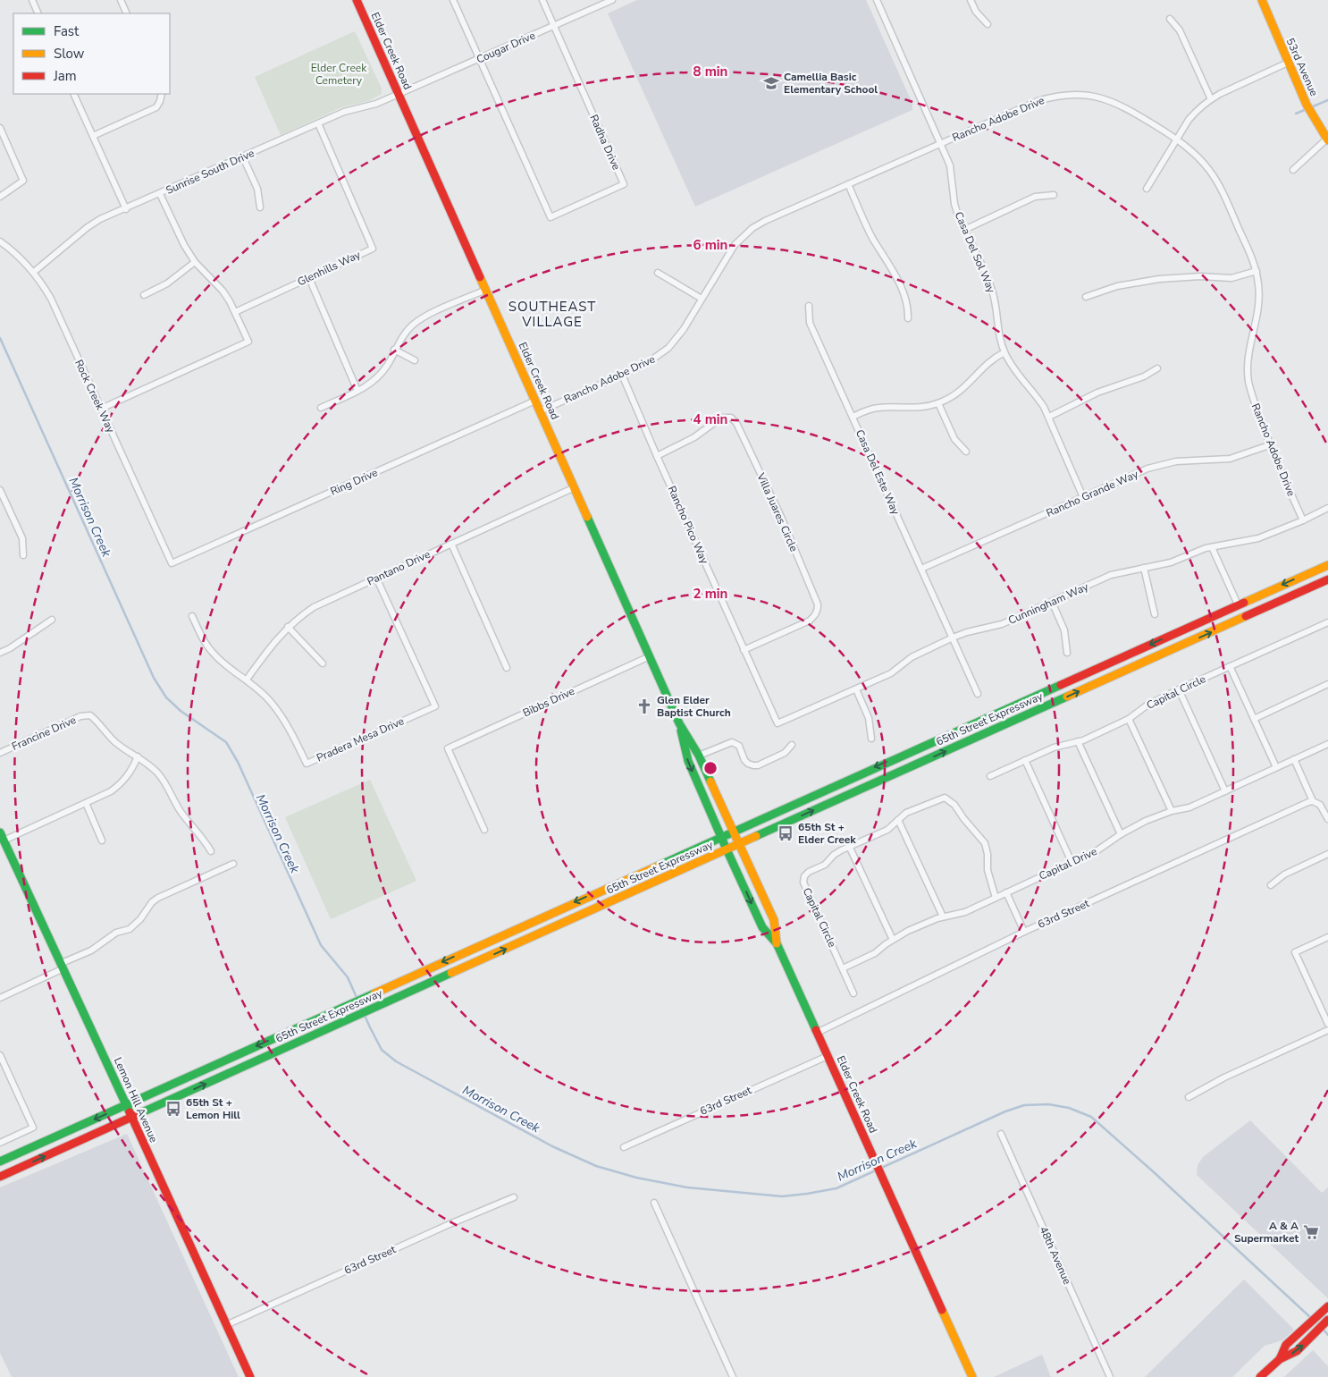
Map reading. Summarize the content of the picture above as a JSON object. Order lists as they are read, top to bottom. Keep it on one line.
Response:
{"streets":{"main road":["Elder Creek Road","53rd Avenue","65th Street Expressway","Lemon Hill Avenue"],"street":["Cougar Drive","Rancho Adobe Drive","Radha Drive","Sunrise South Drive","Casa Del Sol Way","Glenhills Way","Rock Creek Way","Casa Del Este Way","Ring Drive","Rancho Grande Way","Villa Juares Circle","Rancho Pico Way","Pantano Drive","Cunningham Way","Capital Circle","Bibbs Drive","Francine Drive","Pradera Mesa Drive","Capital Drive","63rd Street","48th Avenue"]},"crossings":[["Cougar Drive","Elder Creek Road"],["Cougar Drive","Radha Drive"],["Cougar Drive","Sunrise South Drive"],["Elder Creek Road","Rancho Adobe Drive"],["Elder Creek Road","Sunrise South Drive"],["Elder Creek Road","Ring Drive"],["Elder Creek Road","Pantano Drive"],["Elder Creek Road","Bibbs Drive"],["Elder Creek Road","65th Street Expressway"],["Elder Creek Road","63rd Street"],["Rancho Adobe Drive","Casa Del Sol Way"],["Rancho Adobe Drive","Rancho Grande Way"],["Rancho Adobe Drive","Rancho Pico Way"],["Rancho Adobe Drive","Cunningham Way"],["Sunrise South Drive","Glenhills Way"],["Sunrise South Drive","Rock Creek Way"],["Casa Del Sol Way","Rancho Grande Way"],["Rock Creek Way","Ring Drive"],["Casa Del Este Way","Rancho Grande Way"],["Casa Del Este Way","Cunningham Way"],["Villa Juares Circle","Rancho Pico Way"],["Rancho Pico Way","Cunningham Way"],["Pantano Drive","Pradera Mesa Drive"],["Capital Circle","Capital Drive"],["65th Street Expressway","Lemon Hill Avenue"],["63rd Street","Lemon Hill Avenue"]],"districts":["SOUTHEAST VILLAGE"],"water":["Morrison Creek"],"parks":["Elder Creek Cemetery"],"places":{"school or university":["Camellia Basic Elementary School"],"church":["Glen Elder Baptist Church"],"bus stop":["65th St + Elder Creek","65th St + Lemon Hill"],"supermarket":["A & A Supermarket"]},"legend":["Fast","Slow","Jam"],"rings":["8 min","6 min","4 min","2 min"]}
